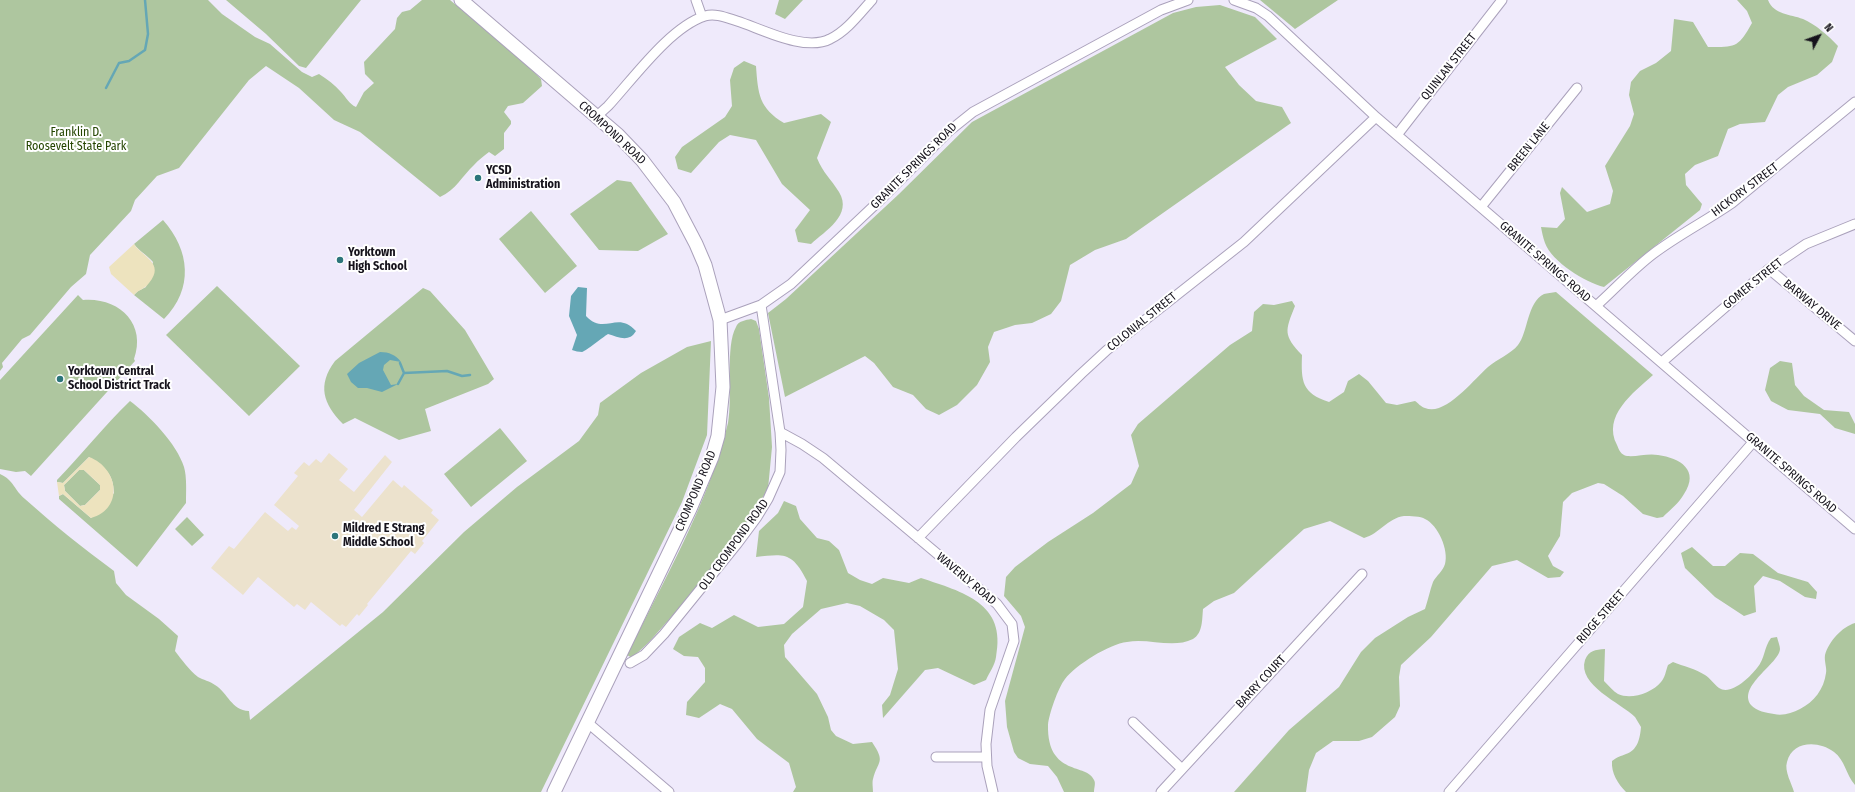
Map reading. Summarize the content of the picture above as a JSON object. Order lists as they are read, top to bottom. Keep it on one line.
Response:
{"streets":{"highway":["CROMPOND ROAD"],"street":["QUINLAN STREET","BREEN LANE","GRANITE SPRINGS ROAD","HICKORY STREET","GOMER STREET","BARWAY DRIVE","COLONIAL STREET","OLD CROMPOND ROAD","WAVERLY ROAD","RIDGE STREET","BARRY COURT"]},"crossings":[["QUINLAN STREET","GRANITE SPRINGS ROAD"],["CROMPOND ROAD","GRANITE SPRINGS ROAD"],["BREEN LANE","GRANITE SPRINGS ROAD"],["GRANITE SPRINGS ROAD","HICKORY STREET"],["GRANITE SPRINGS ROAD","GOMER STREET"],["GRANITE SPRINGS ROAD","COLONIAL STREET"],["GRANITE SPRINGS ROAD","OLD CROMPOND ROAD"],["GRANITE SPRINGS ROAD","RIDGE STREET"],["GOMER STREET","BARWAY DRIVE"],["COLONIAL STREET","WAVERLY ROAD"],["OLD CROMPOND ROAD","WAVERLY ROAD"]],"parks":["Franklin D. Roosevelt State Park"],"places":["YCSD Administration","Yorktown High School","Yorktown Central School District Track","Mildred E Strang Middle School"],"north":"top right"}
